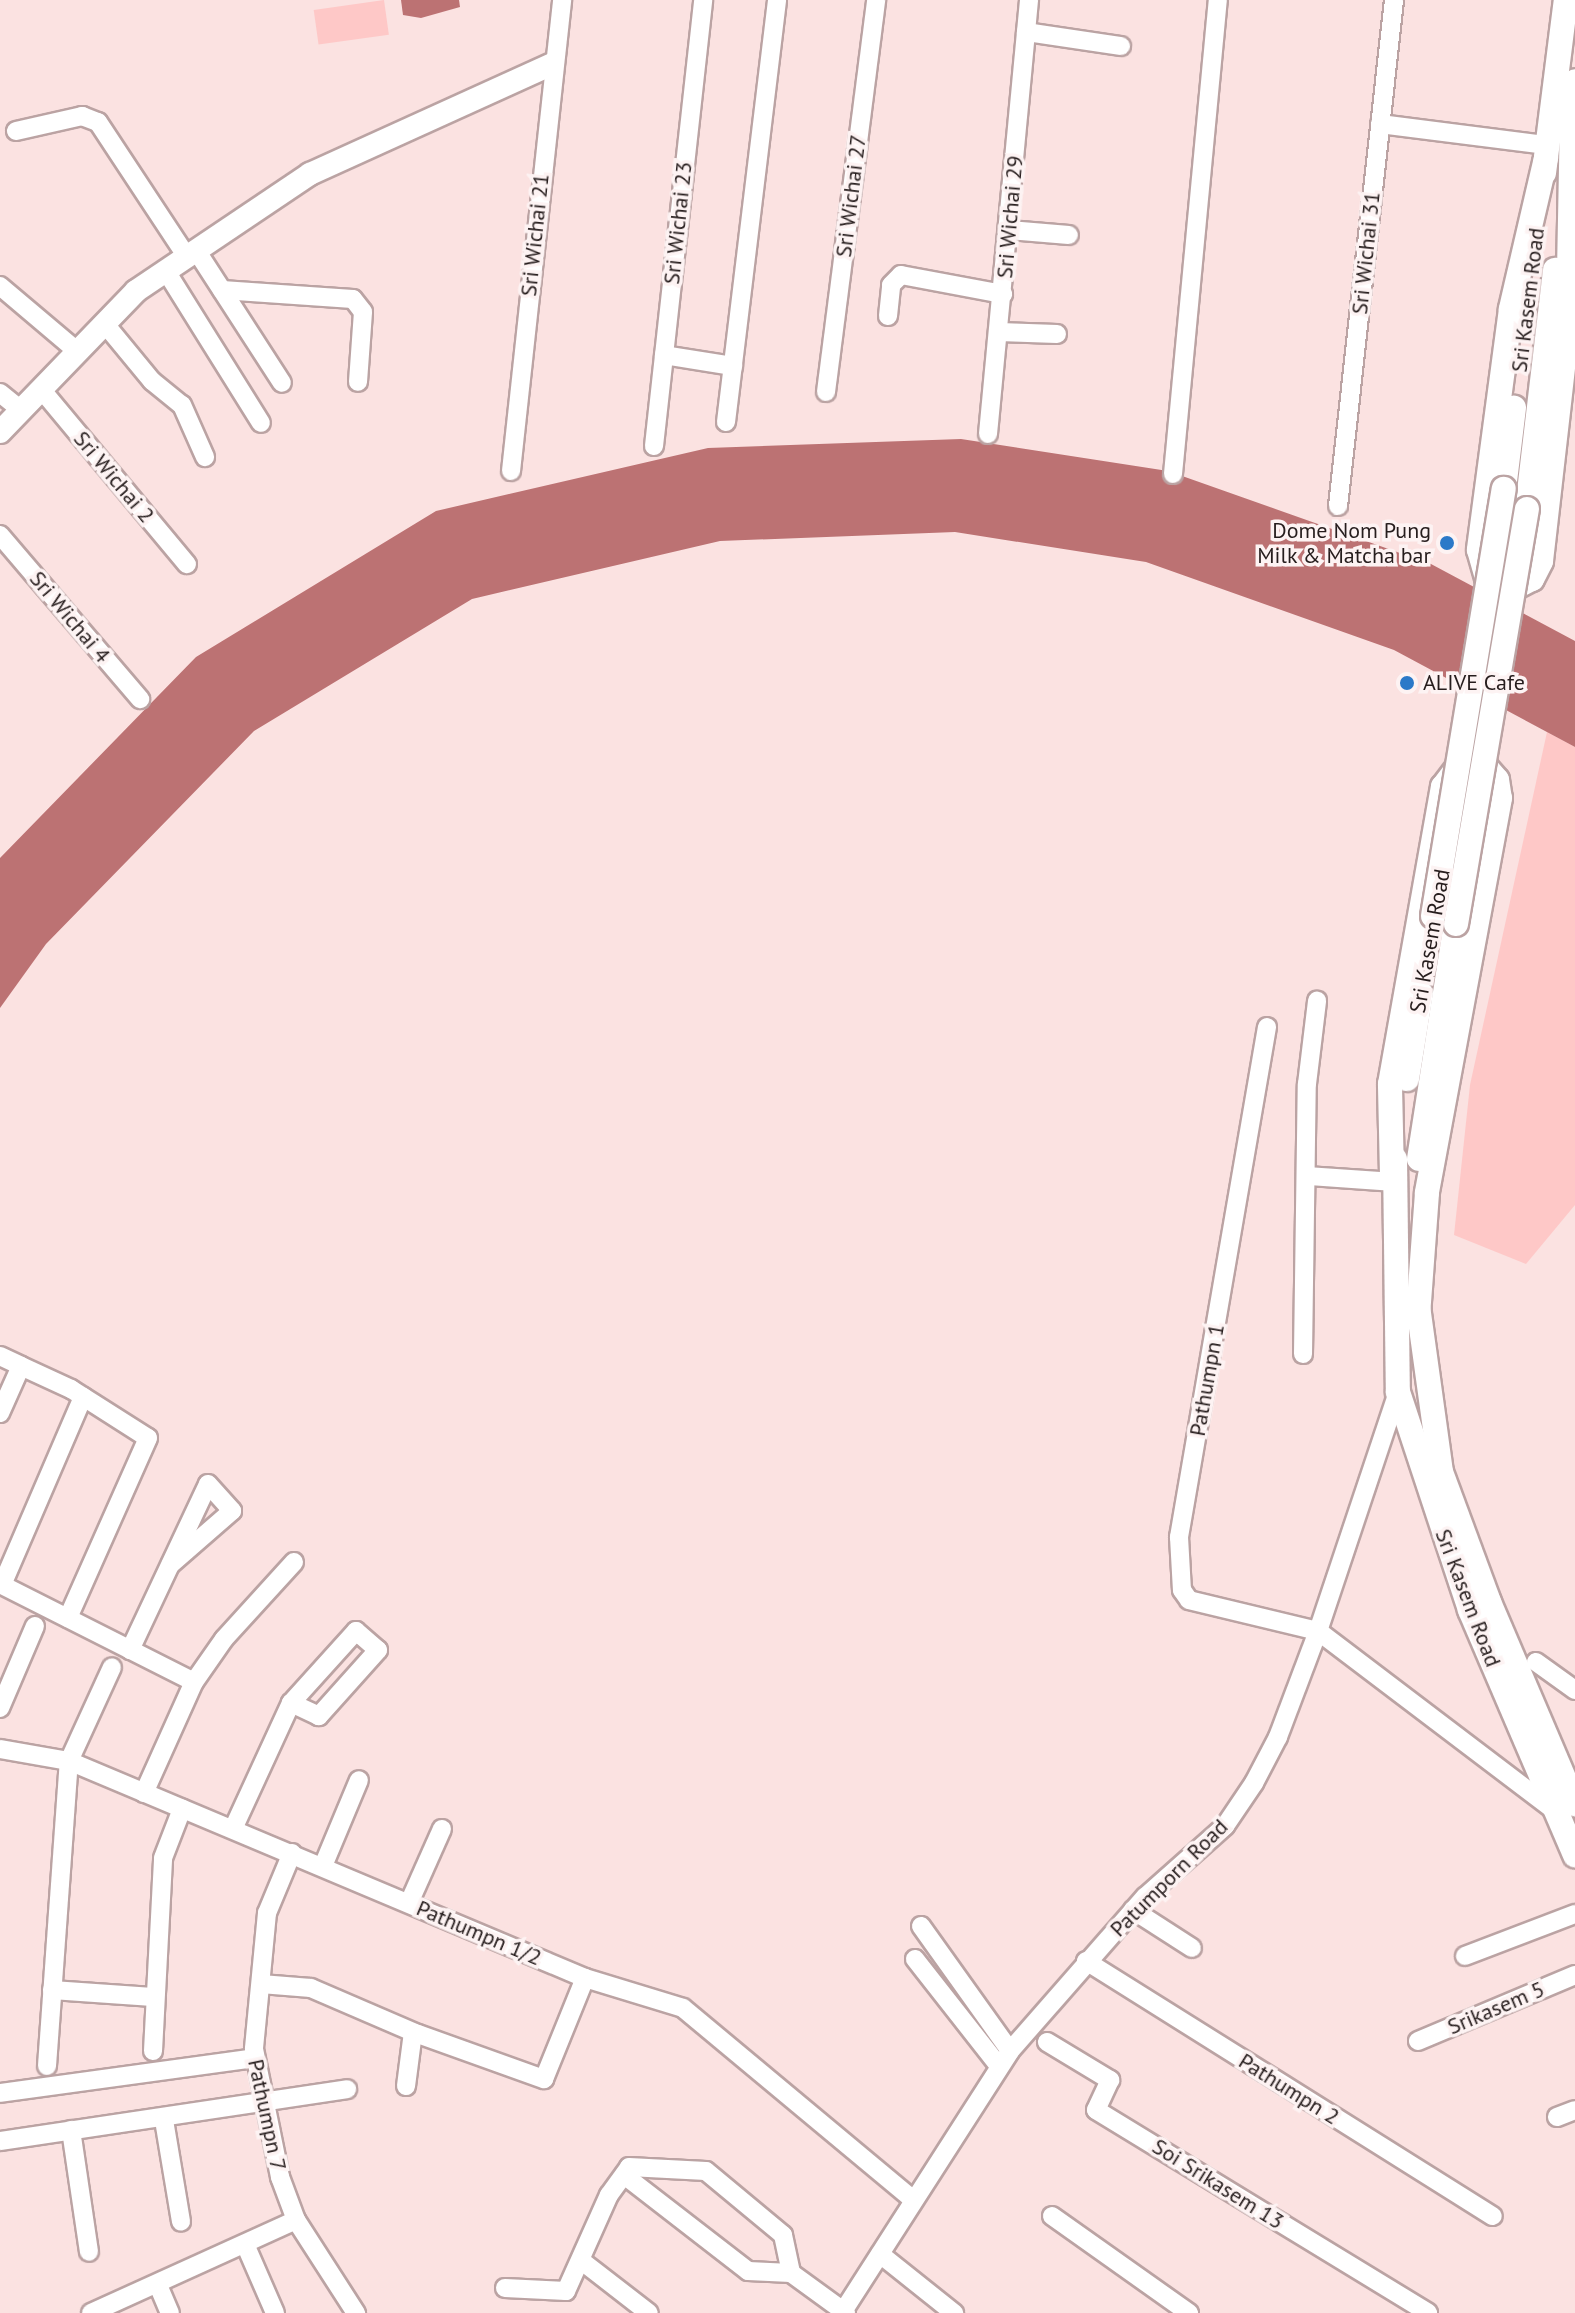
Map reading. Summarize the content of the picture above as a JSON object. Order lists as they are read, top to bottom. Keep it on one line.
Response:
{"streets":{"main road":["Sri Kasem Road"],"street":["Sri Wichai 27","Sri Wichai 29","Sri Wichai 23","Sri Wichai 21","Sri Wichai 31","Sri Wichai 2","Sri Wichai 4","Pathumpn 1","Patumporn Road","Pathumpn 1/2","Srikasem 5","Pathumpn 2","Pathumpn 7","Soi Srikasem 13"]},"crossings":[["Sri Kasem Road","Patumporn Road"],["Pathumpn 1","Patumporn Road"],["Patumporn Road","Pathumpn 1/2"],["Patumporn Road","Pathumpn 2"],["Pathumpn 1/2","Pathumpn 7"]],"places":["Dome Nom Pung Milk & Matcha bar","ALIVE Cafe"]}
